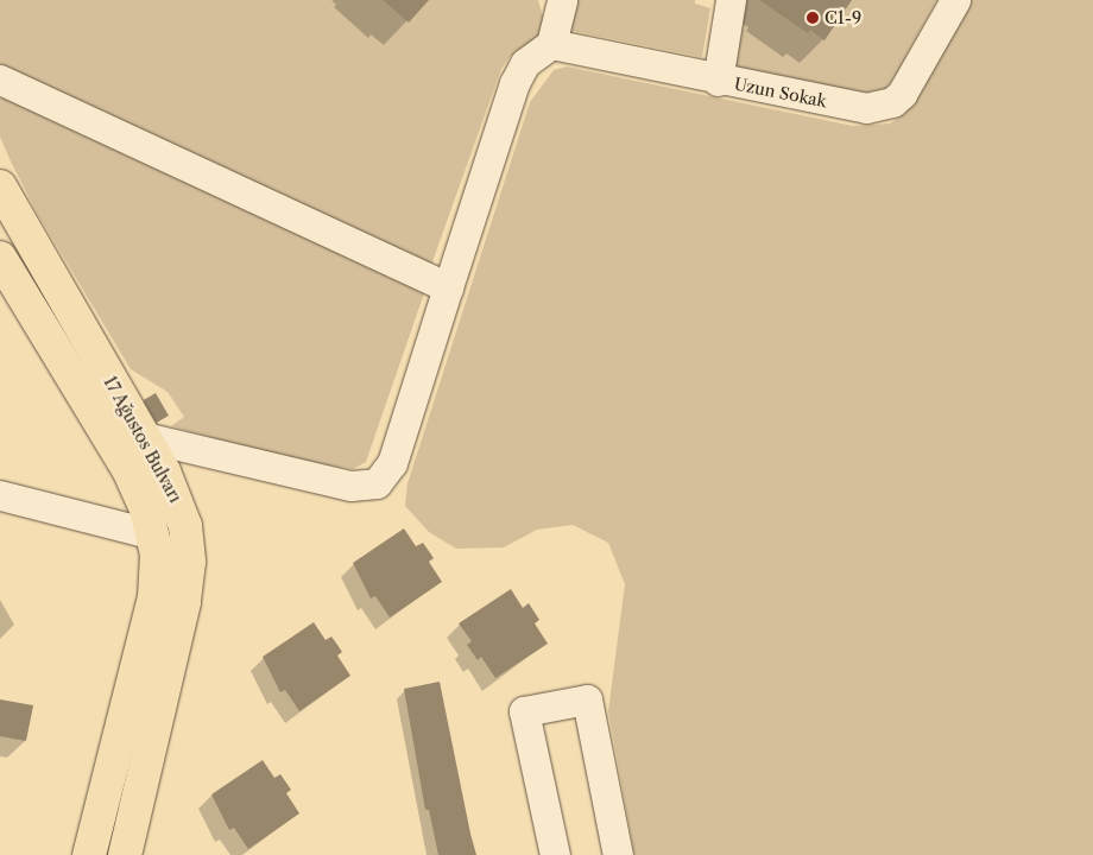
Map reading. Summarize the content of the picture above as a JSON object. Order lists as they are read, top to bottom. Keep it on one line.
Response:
{"streets":{"main road":["17 Ağustos Bulvarı"],"street":["Uzun Sokak"]},"places":["C1-9"]}
